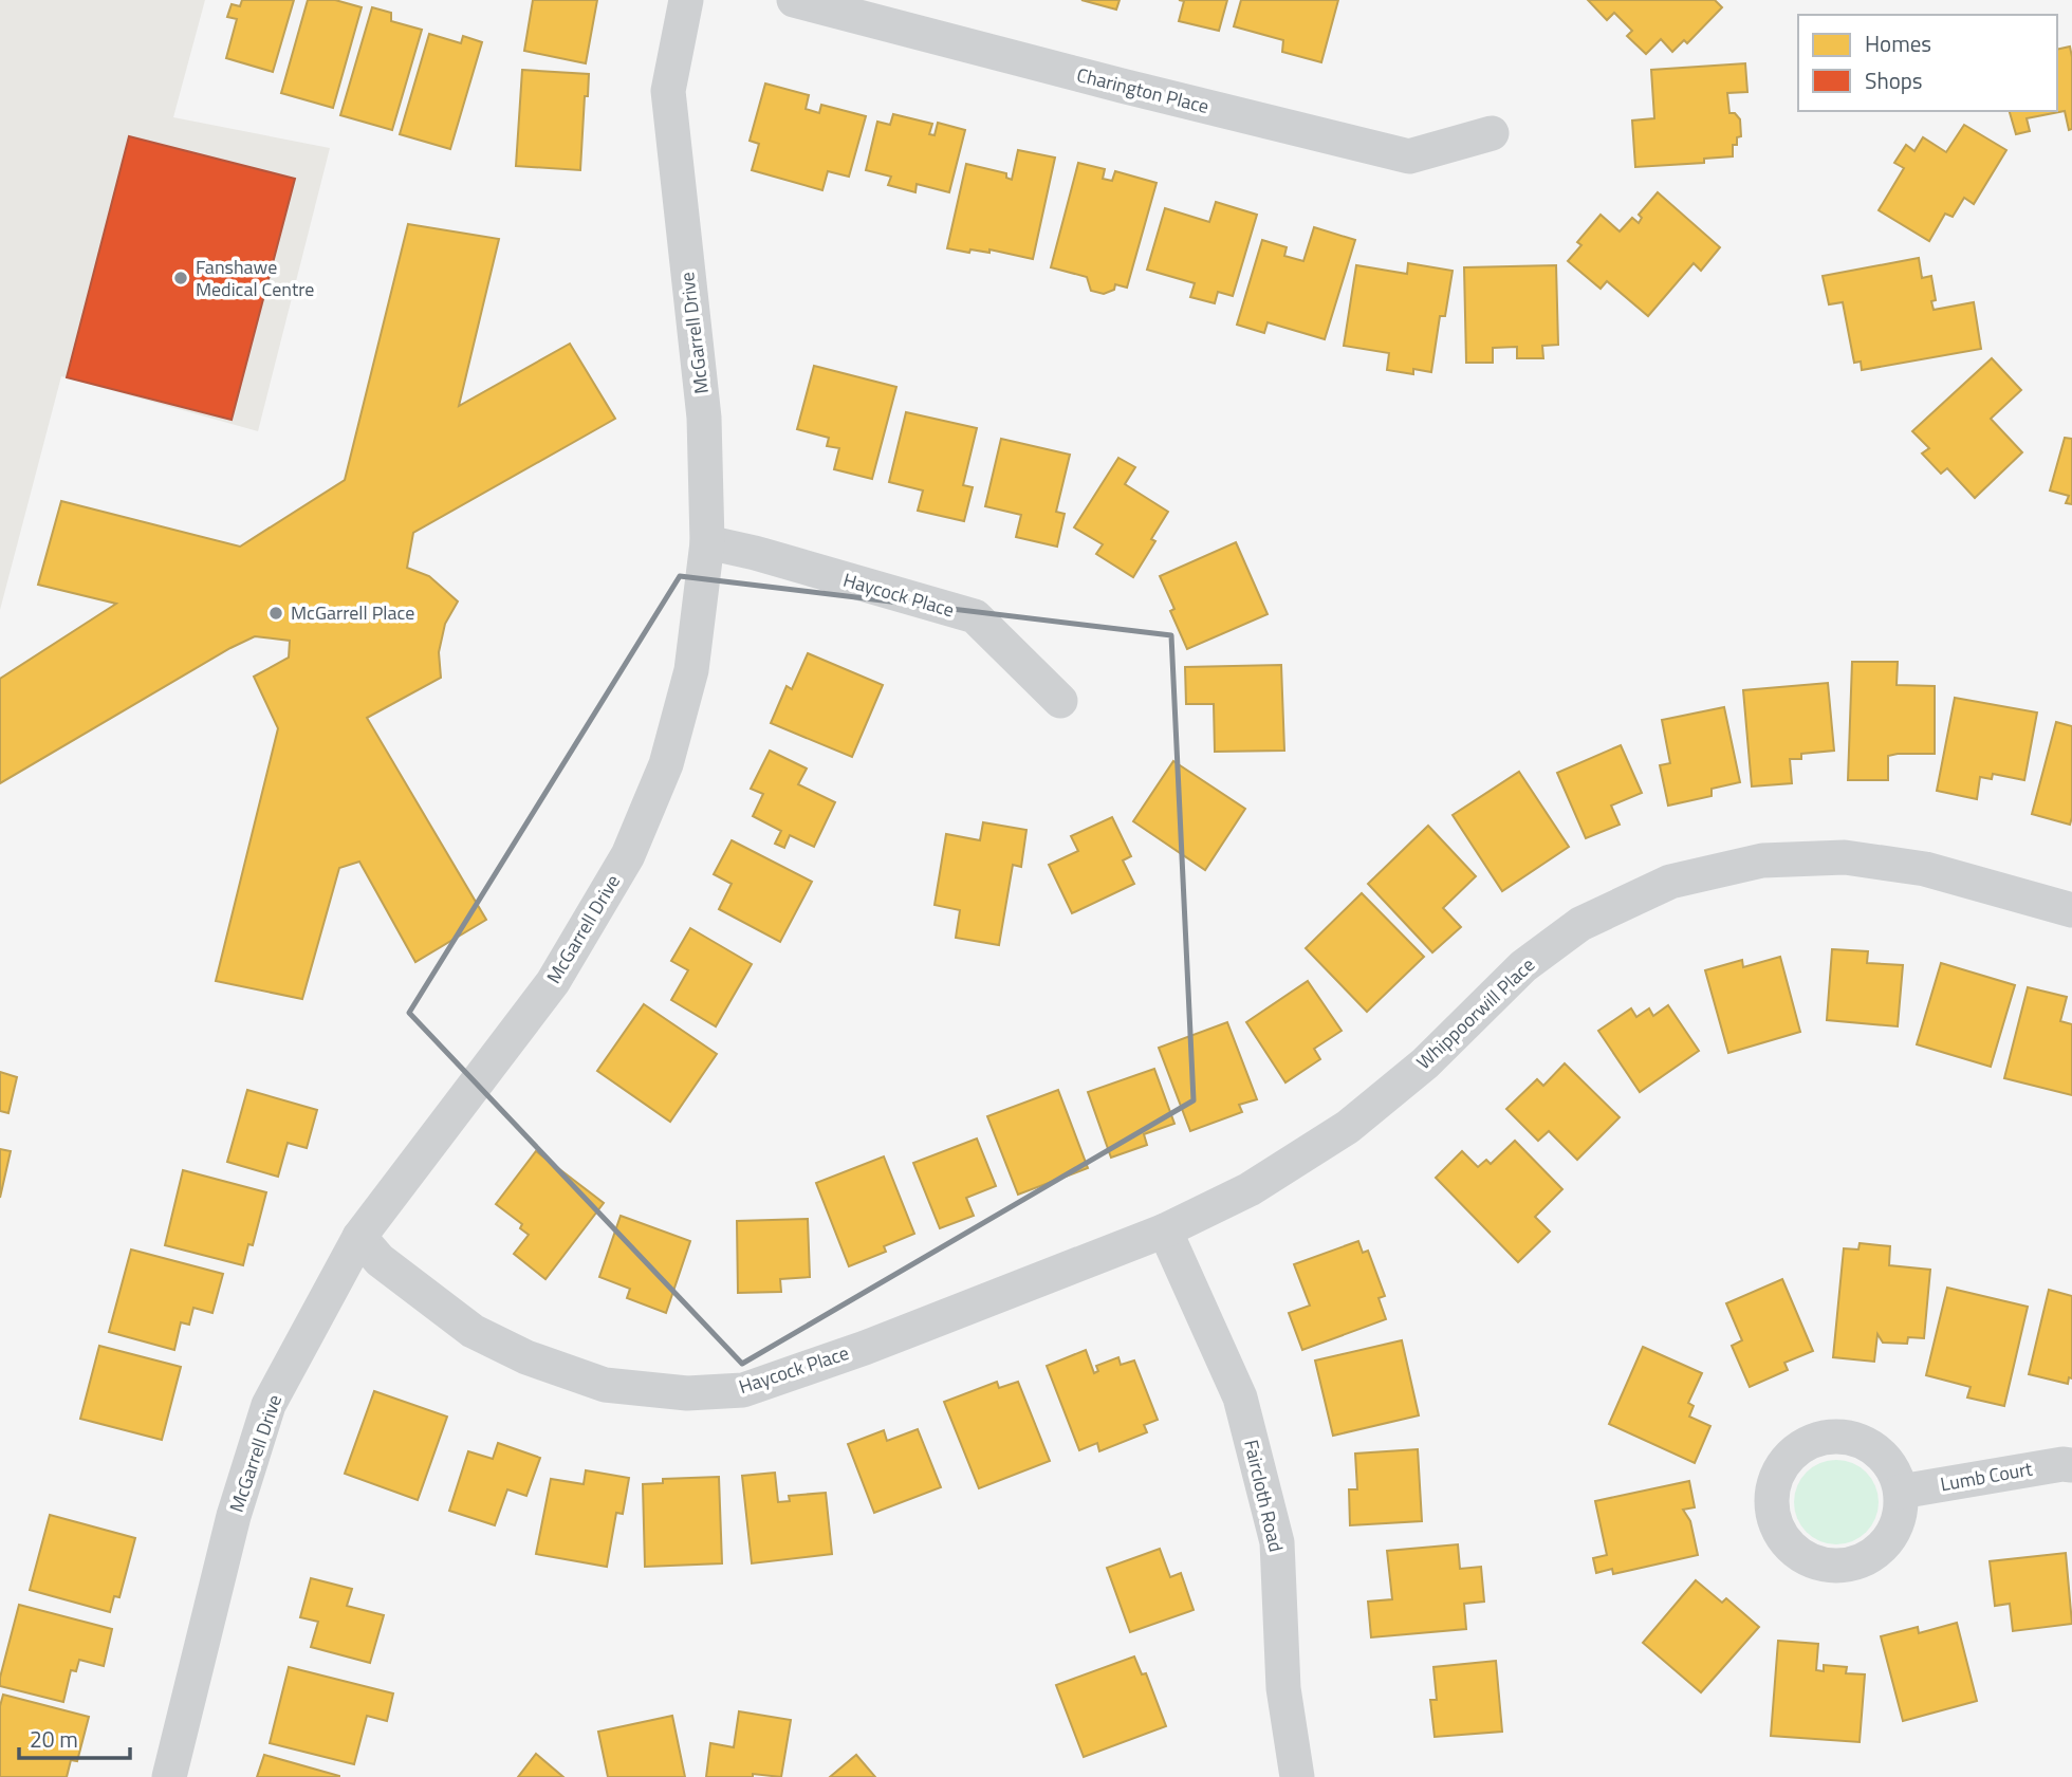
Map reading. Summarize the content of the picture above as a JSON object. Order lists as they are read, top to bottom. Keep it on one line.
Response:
{"streets":{"street":["Charington Place","McGarrell Drive","Haycock Place","Whippoorwill Place","Lumb Court","Faircloth Road"]},"crossings":[["McGarrell Drive","Haycock Place"],["Haycock Place","Whippoorwill Place"],["Haycock Place","Faircloth Road"],["Whippoorwill Place","Faircloth Road"]],"places":["Fanshawe Medical Centre","McGarrell Place"],"legend":["Homes","Shops"],"scale_bar":"20 m"}
